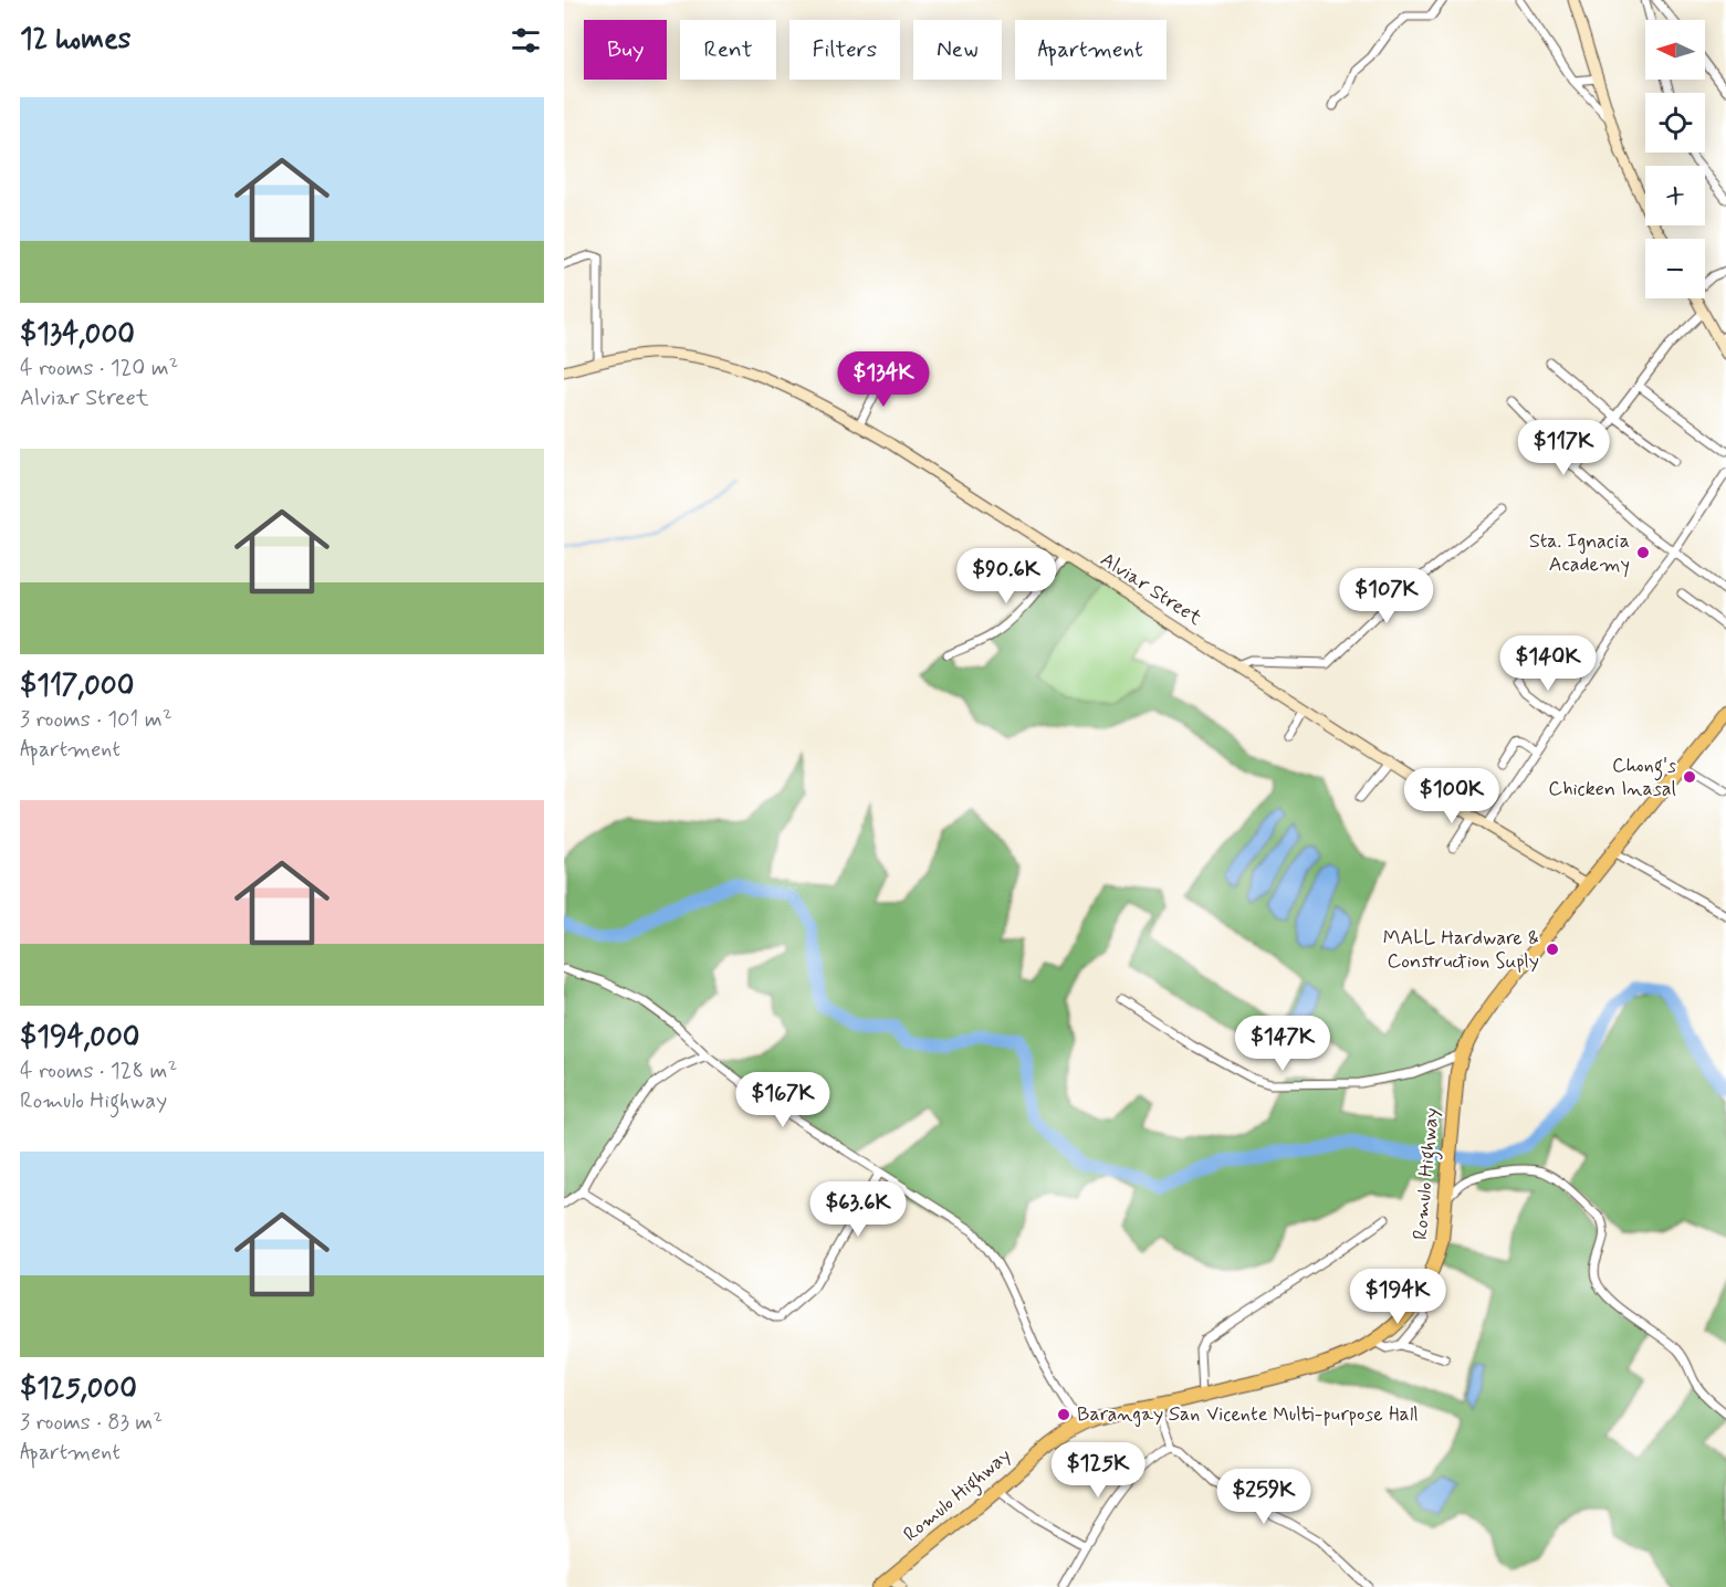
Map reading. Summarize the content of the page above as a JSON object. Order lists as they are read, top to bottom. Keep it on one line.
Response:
{"streets":{"highway":["Romulo Highway"],"street":["Alviar Street"]},"crossings":[["Alviar Street","Romulo Highway"]],"places":["Sta. Ignacia Academy","Chong's Chicken Inasal","MALL Hardware & Construction Suply","Barangay San Vicente Multi-purpose Hall"],"north":"left","page":{"heading":"12 homes","map_buttons":["+","−"],"chip":["Buy","Rent","Filters","New","Apartment"],"list":[{"name":"$134,000","note":"4 rooms · 120 m² · Alviar Street"},{"name":"$117,000","note":"3 rooms · 101 m² · Apartment"},{"name":"$194,000","note":"4 rooms · 128 m² · Romulo Highway"},{"name":"$125,000","note":"3 rooms · 83 m² · Apartment"}],"price":["$134K","$117K","$90.6K","$107K","$140K","$100K","$147K","$167K","$63.6K","$194K","$125K","$259K"]}}
